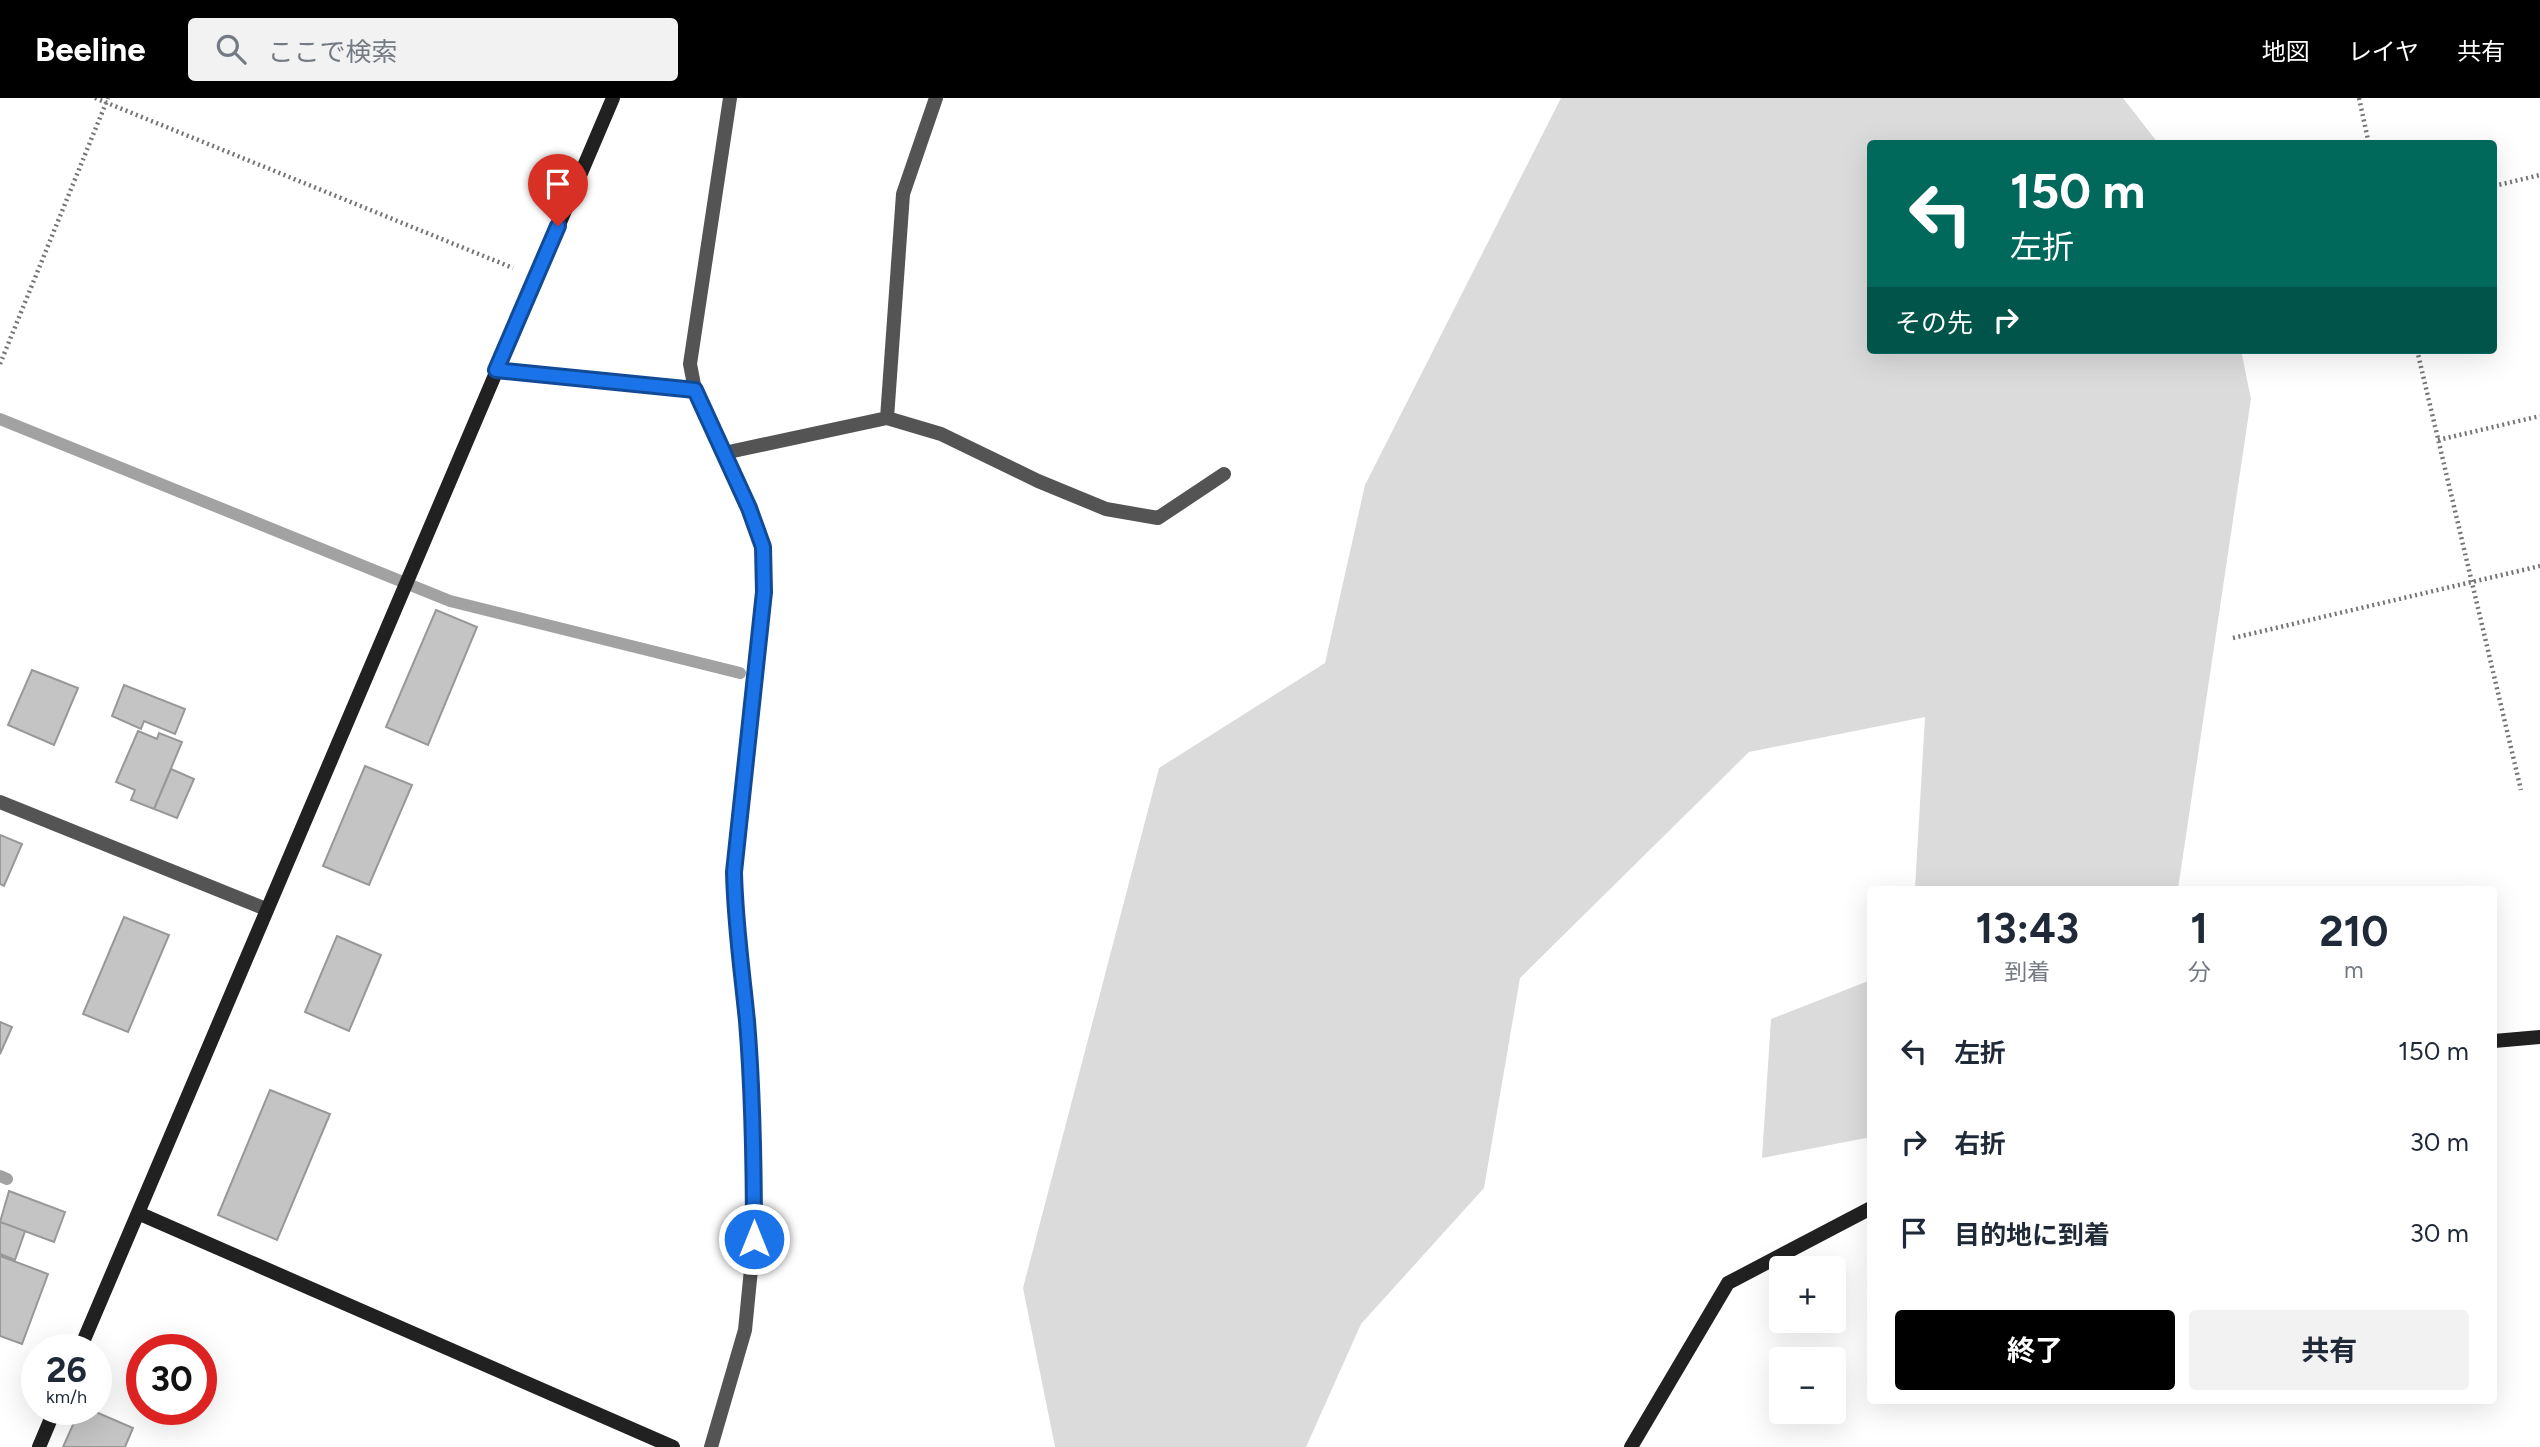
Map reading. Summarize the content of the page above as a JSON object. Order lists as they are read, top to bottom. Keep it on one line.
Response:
{"page":{"header":"Beeline","search":"ここで検索","nav":["地図","レイヤ","共有"],"turn":["150 m","左折"],"then":"その先","eta":["13:43","到着","1","分","210","m"],"list":[{"name":"左折","value":"150 m"},{"name":"右折","value":"30 m"},{"name":"目的地に到着","value":"30 m"}],"map_buttons":["+","−"],"buttons":["終了","共有"],"speed":"26 km/h","limit":"30"}}
